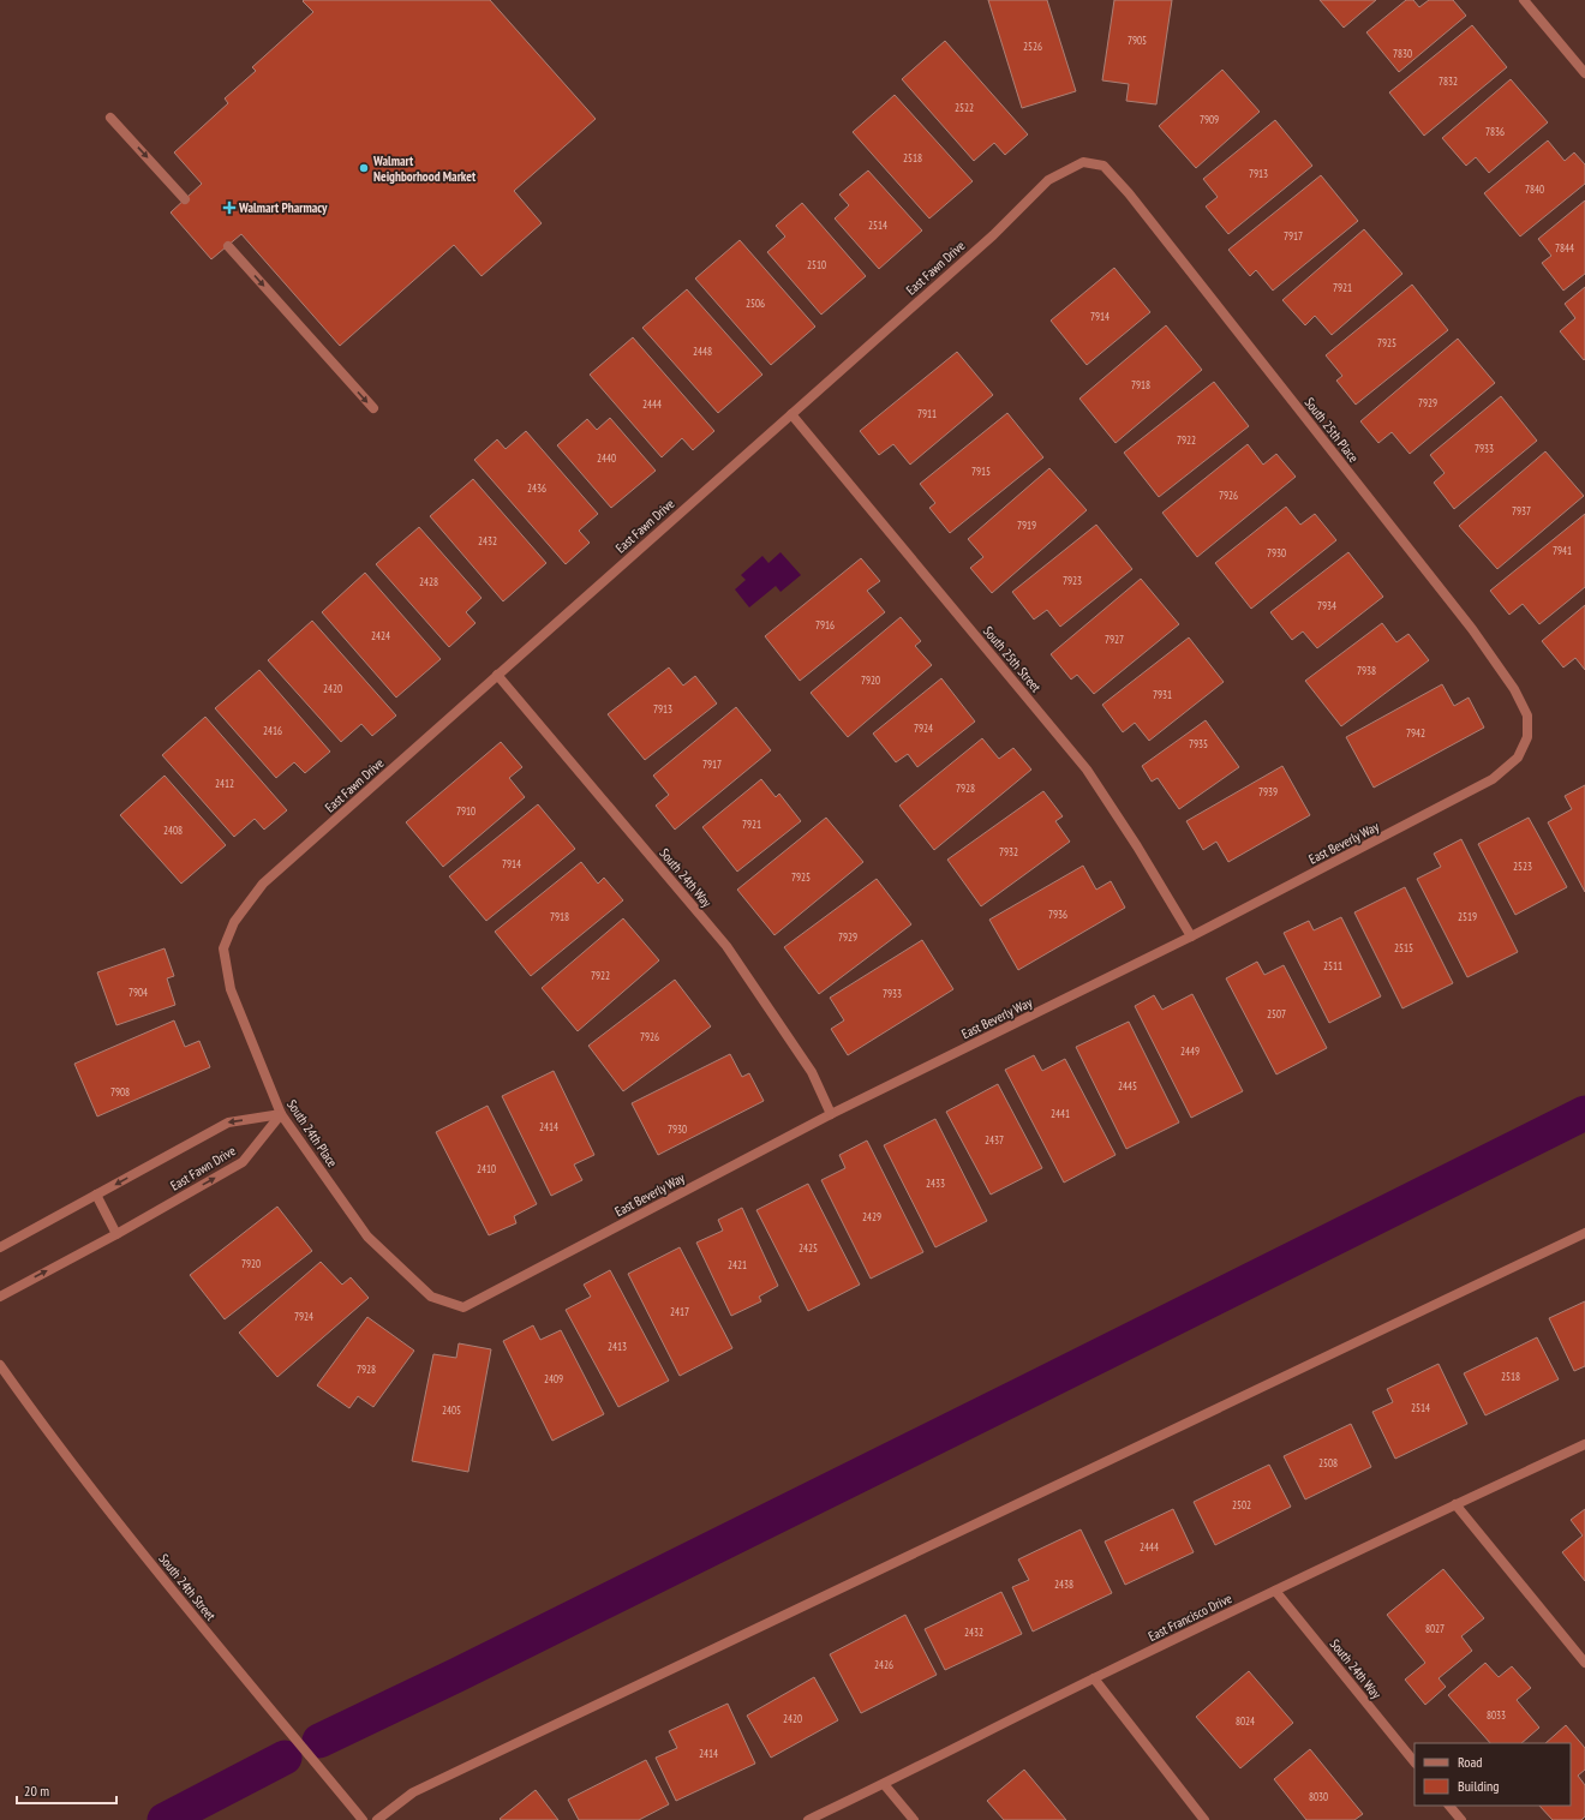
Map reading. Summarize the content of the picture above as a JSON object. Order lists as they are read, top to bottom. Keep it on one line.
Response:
{"streets":{"street":["East Fawn Drive","South 25th Place","South 25th Street","East Beverly Way","South 24th Way","South 24th Place","South 24th Street","East Francisco Drive"]},"crossings":[["East Fawn Drive","South 25th Place"],["East Fawn Drive","South 25th Street"],["East Fawn Drive","South 24th Way"],["East Fawn Drive","South 24th Place"],["South 25th Place","East Beverly Way"],["South 25th Street","East Beverly Way"],["East Beverly Way","South 24th Way"],["East Beverly Way","South 24th Place"],["South 24th Way","East Francisco Drive"]],"places":{"other":["Walmart Neighborhood Market"],"health":["Walmart Pharmacy"]},"house_numbers":["7905","2526","7830","7832","2522","7909","7836","2518","7913","7840","2514","7917","7844","2510","7921","2506","7914","7925","2448","7918","7929","2444","7911","7922","7933","2440","7915","2436","7926","7937","7919","2432","7941","7930","7923","2428","7934","7916","2424","7927","7938","7920","2420","7931","7913","7924","2416","7942","7935","7917","2412","7928","7939","7910","7921","2408","7932","7914","2523","7925","7936","7918","2519","7929","2515","2511","7922","7904","7933","2507","7926","2449","2445","7908","2441","2414","7930","2437","2410","2433","2429","2425","7920","2421","2417","7924","2413","7928","2518","2409","2514","2405","2508","2502","2444","2438","8027","2432","2426","8033","2420","8024","2414","8030"],"legend":["Road","Building"],"scale_bar":"20 m"}
